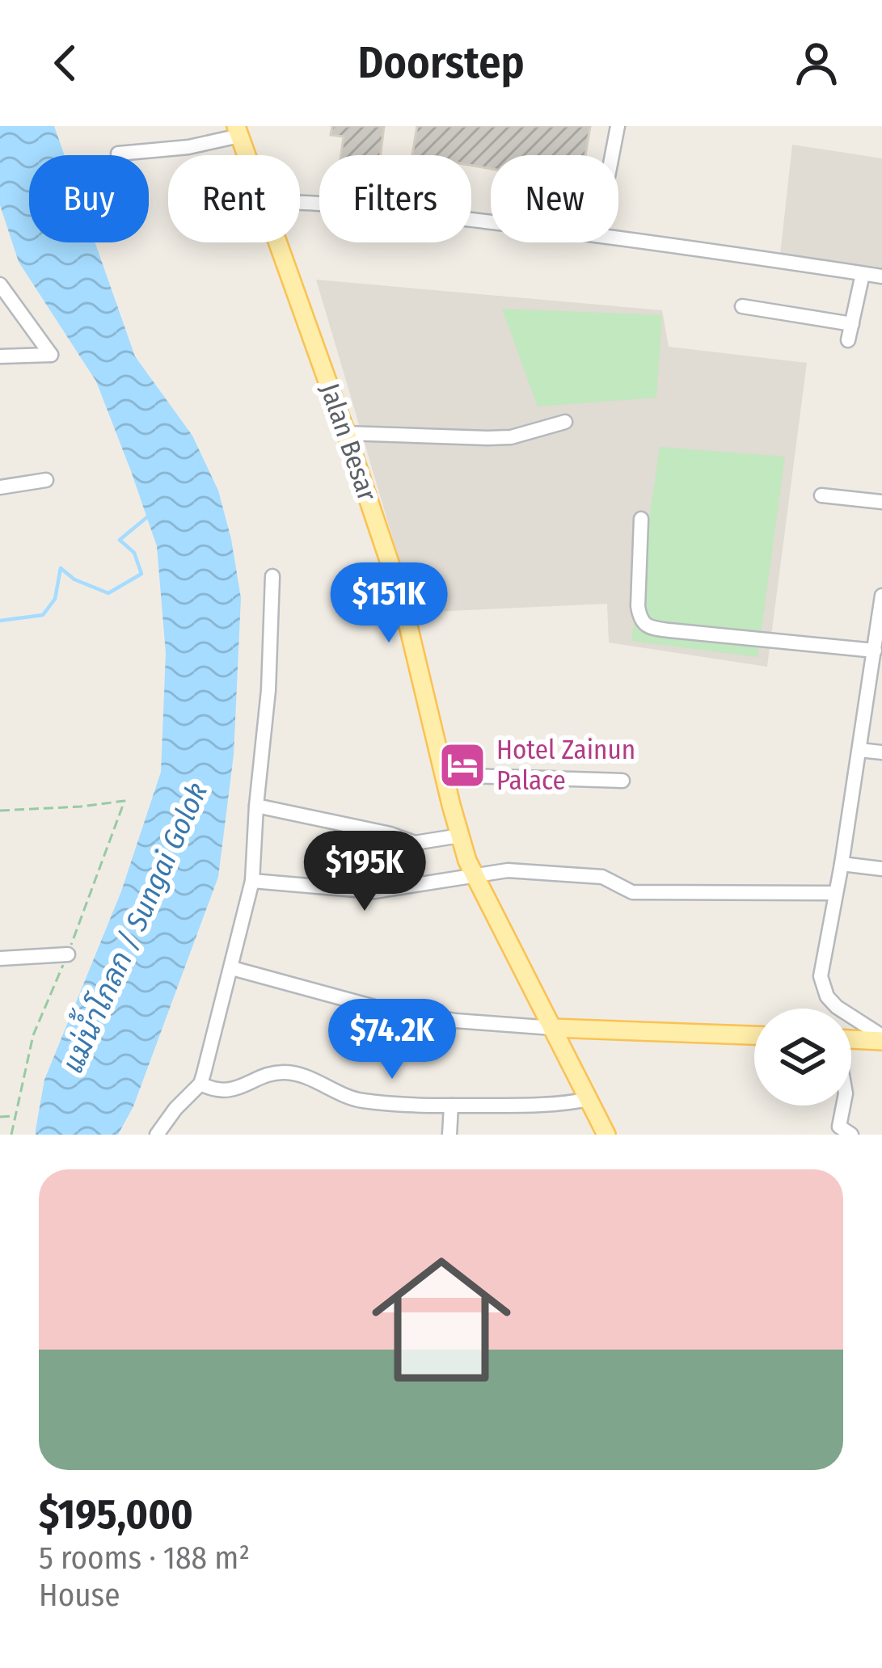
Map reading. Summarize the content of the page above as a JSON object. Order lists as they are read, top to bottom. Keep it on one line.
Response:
{"streets":{"main road":["Jalan Besar"]},"water":["แม่น้ำโกลก / Sungai Golok"],"places":{"hotel":["Hotel Zainun Palace"]},"page":{"header":"Doorstep","chip":["Buy","Rent","Filters","New"],"price":["$151K","$195K","$74.2K"],"list":[{"name":"$195,000","note":"5 rooms · 188 m² · House"}]}}
